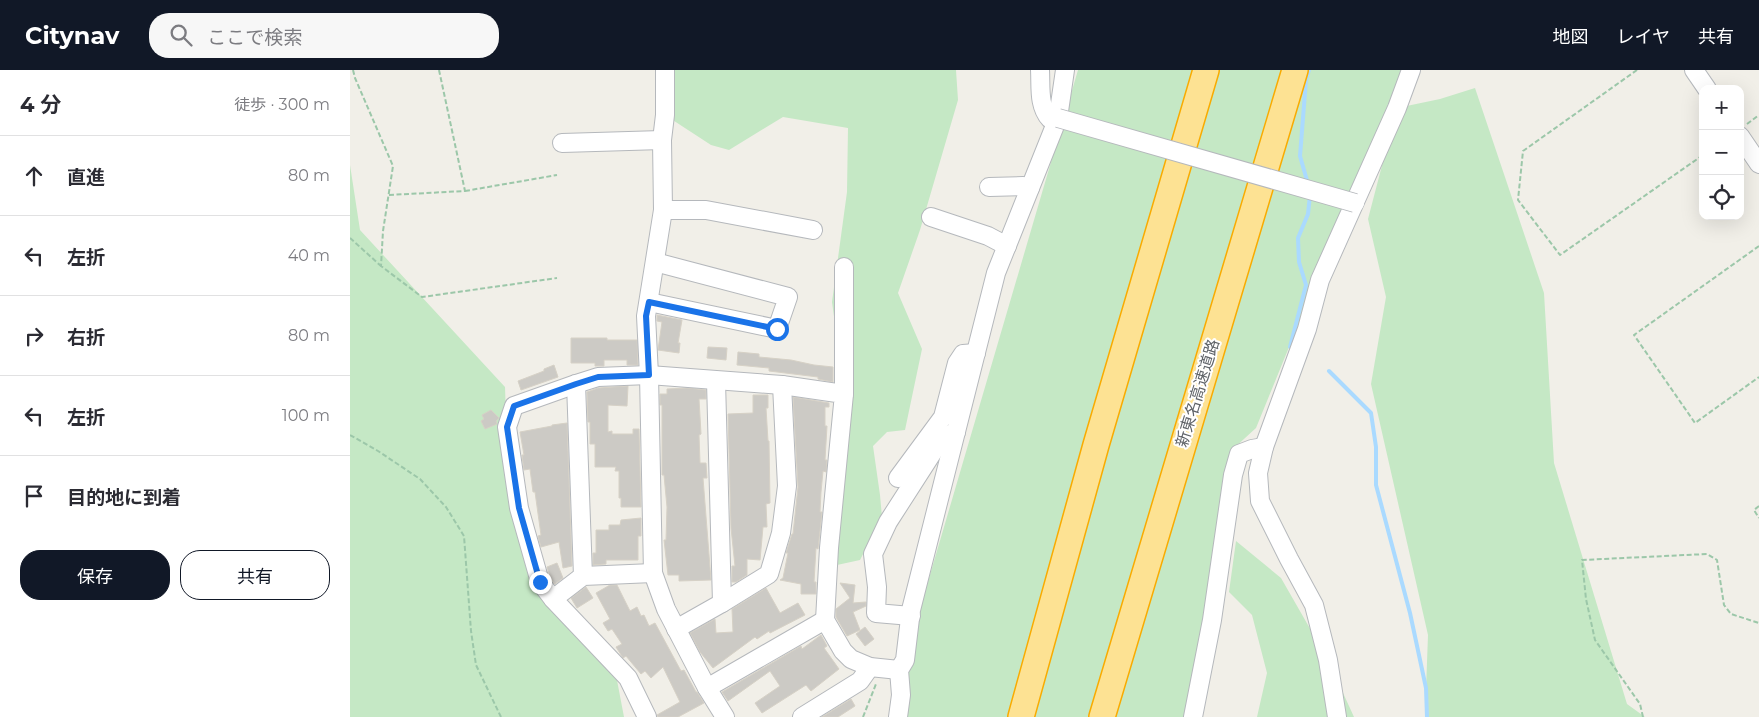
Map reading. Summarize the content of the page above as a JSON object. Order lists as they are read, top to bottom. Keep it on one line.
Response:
{"streets":{"highway":["新東名高速道路"]},"page":{"header":"Citynav","search":"ここで検索","nav":["地図","レイヤ","共有"],"heading":["4 分","徒歩 · 300 m"],"map_buttons":["+","−"],"list":[["直進","80 m"],["左折","40 m"],["右折","80 m"],["左折","100 m"],"目的地に到着"],"buttons":["保存","共有"]}}
